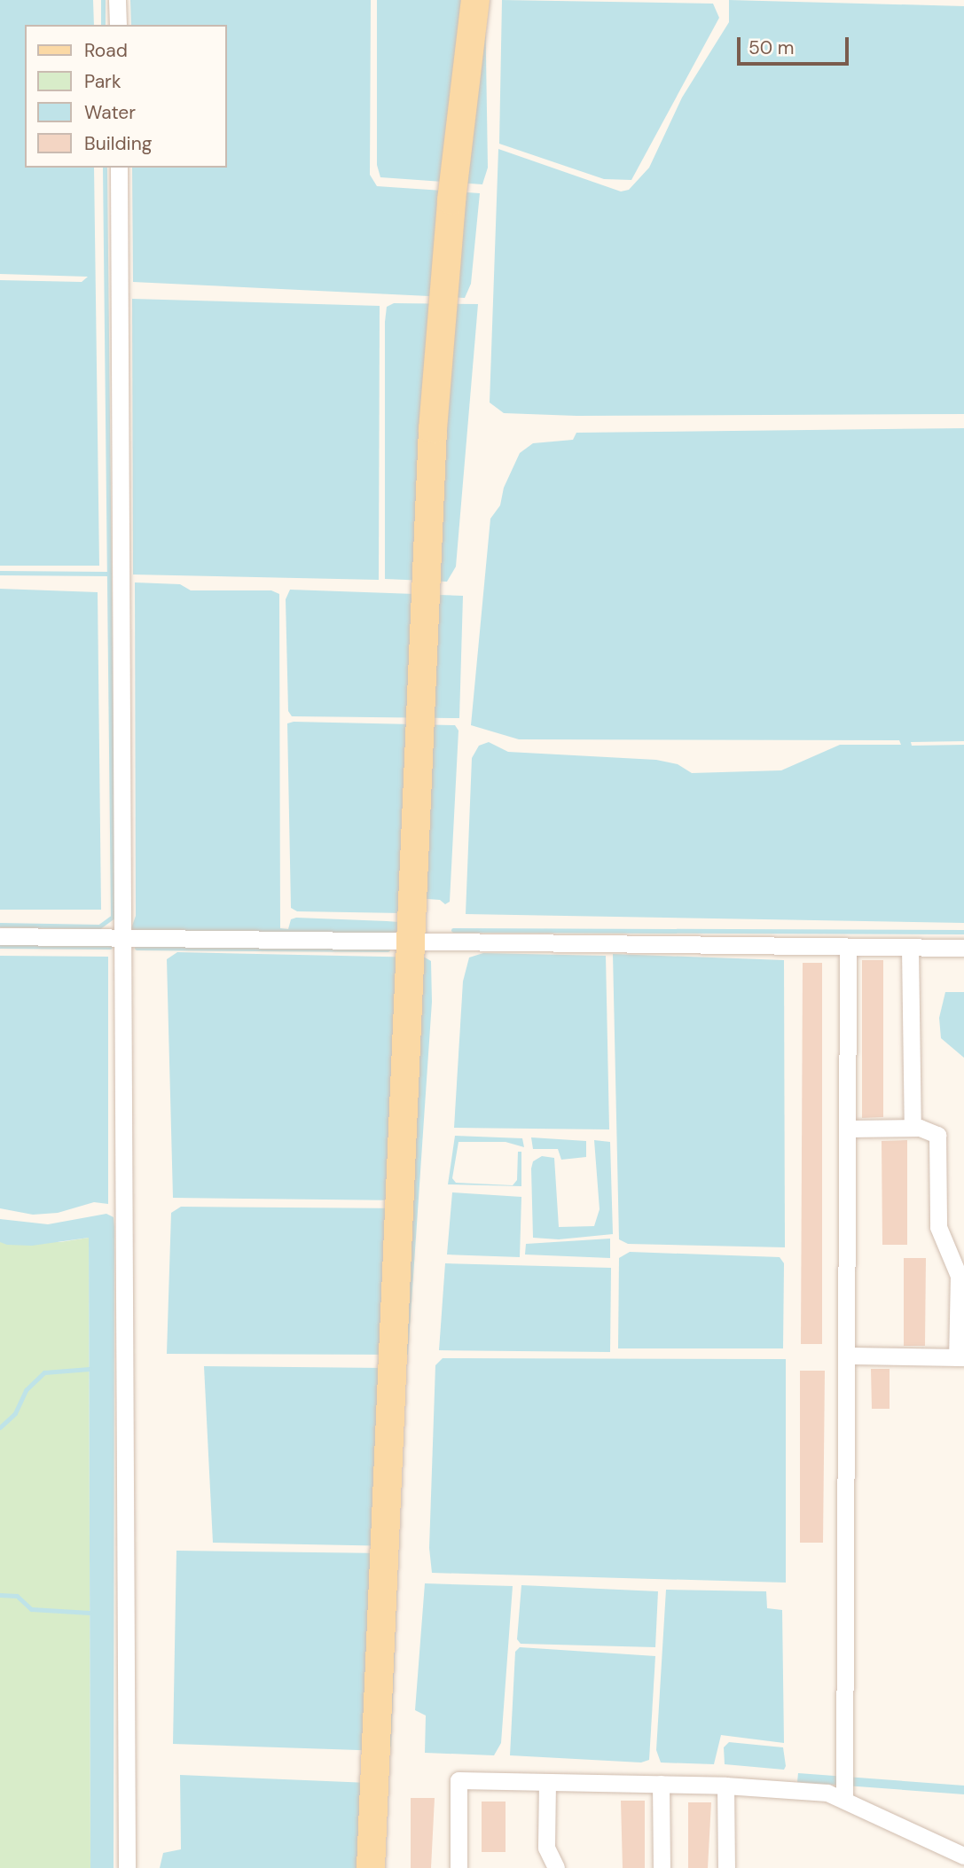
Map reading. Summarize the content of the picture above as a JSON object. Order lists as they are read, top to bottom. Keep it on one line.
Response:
{"legend":["Road","Park","Water","Building"],"scale_bar":"50 m"}
